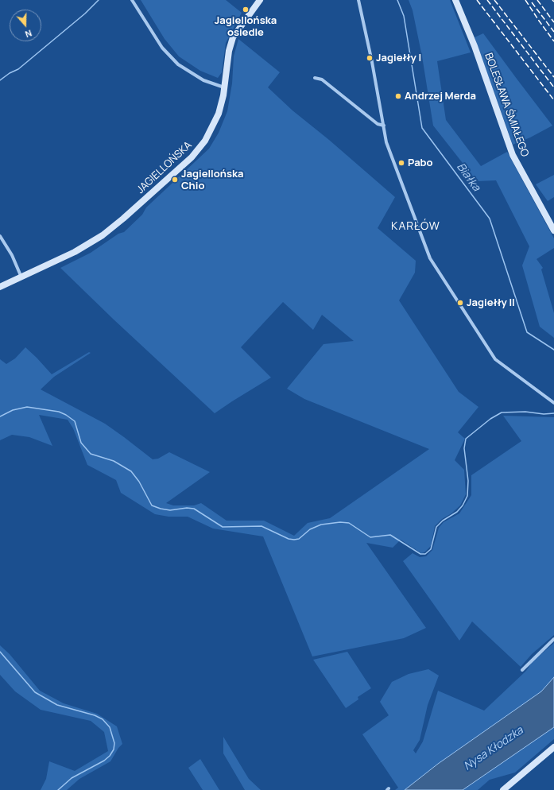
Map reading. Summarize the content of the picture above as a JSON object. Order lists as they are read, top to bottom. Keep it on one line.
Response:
{"streets":{"street":["BOLESŁAWA ŚMIAŁEGO","JAGIELLOŃSKA"]},"districts":["KARŁÓW"],"water":["Białka","Nysa Kłodzka"],"places":["Jagiellońska osiedle","Jagiełły I","Andrzej Merda","Pabo","Jagiellońska Chio","Jagiełły II"],"north":"bottom"}
